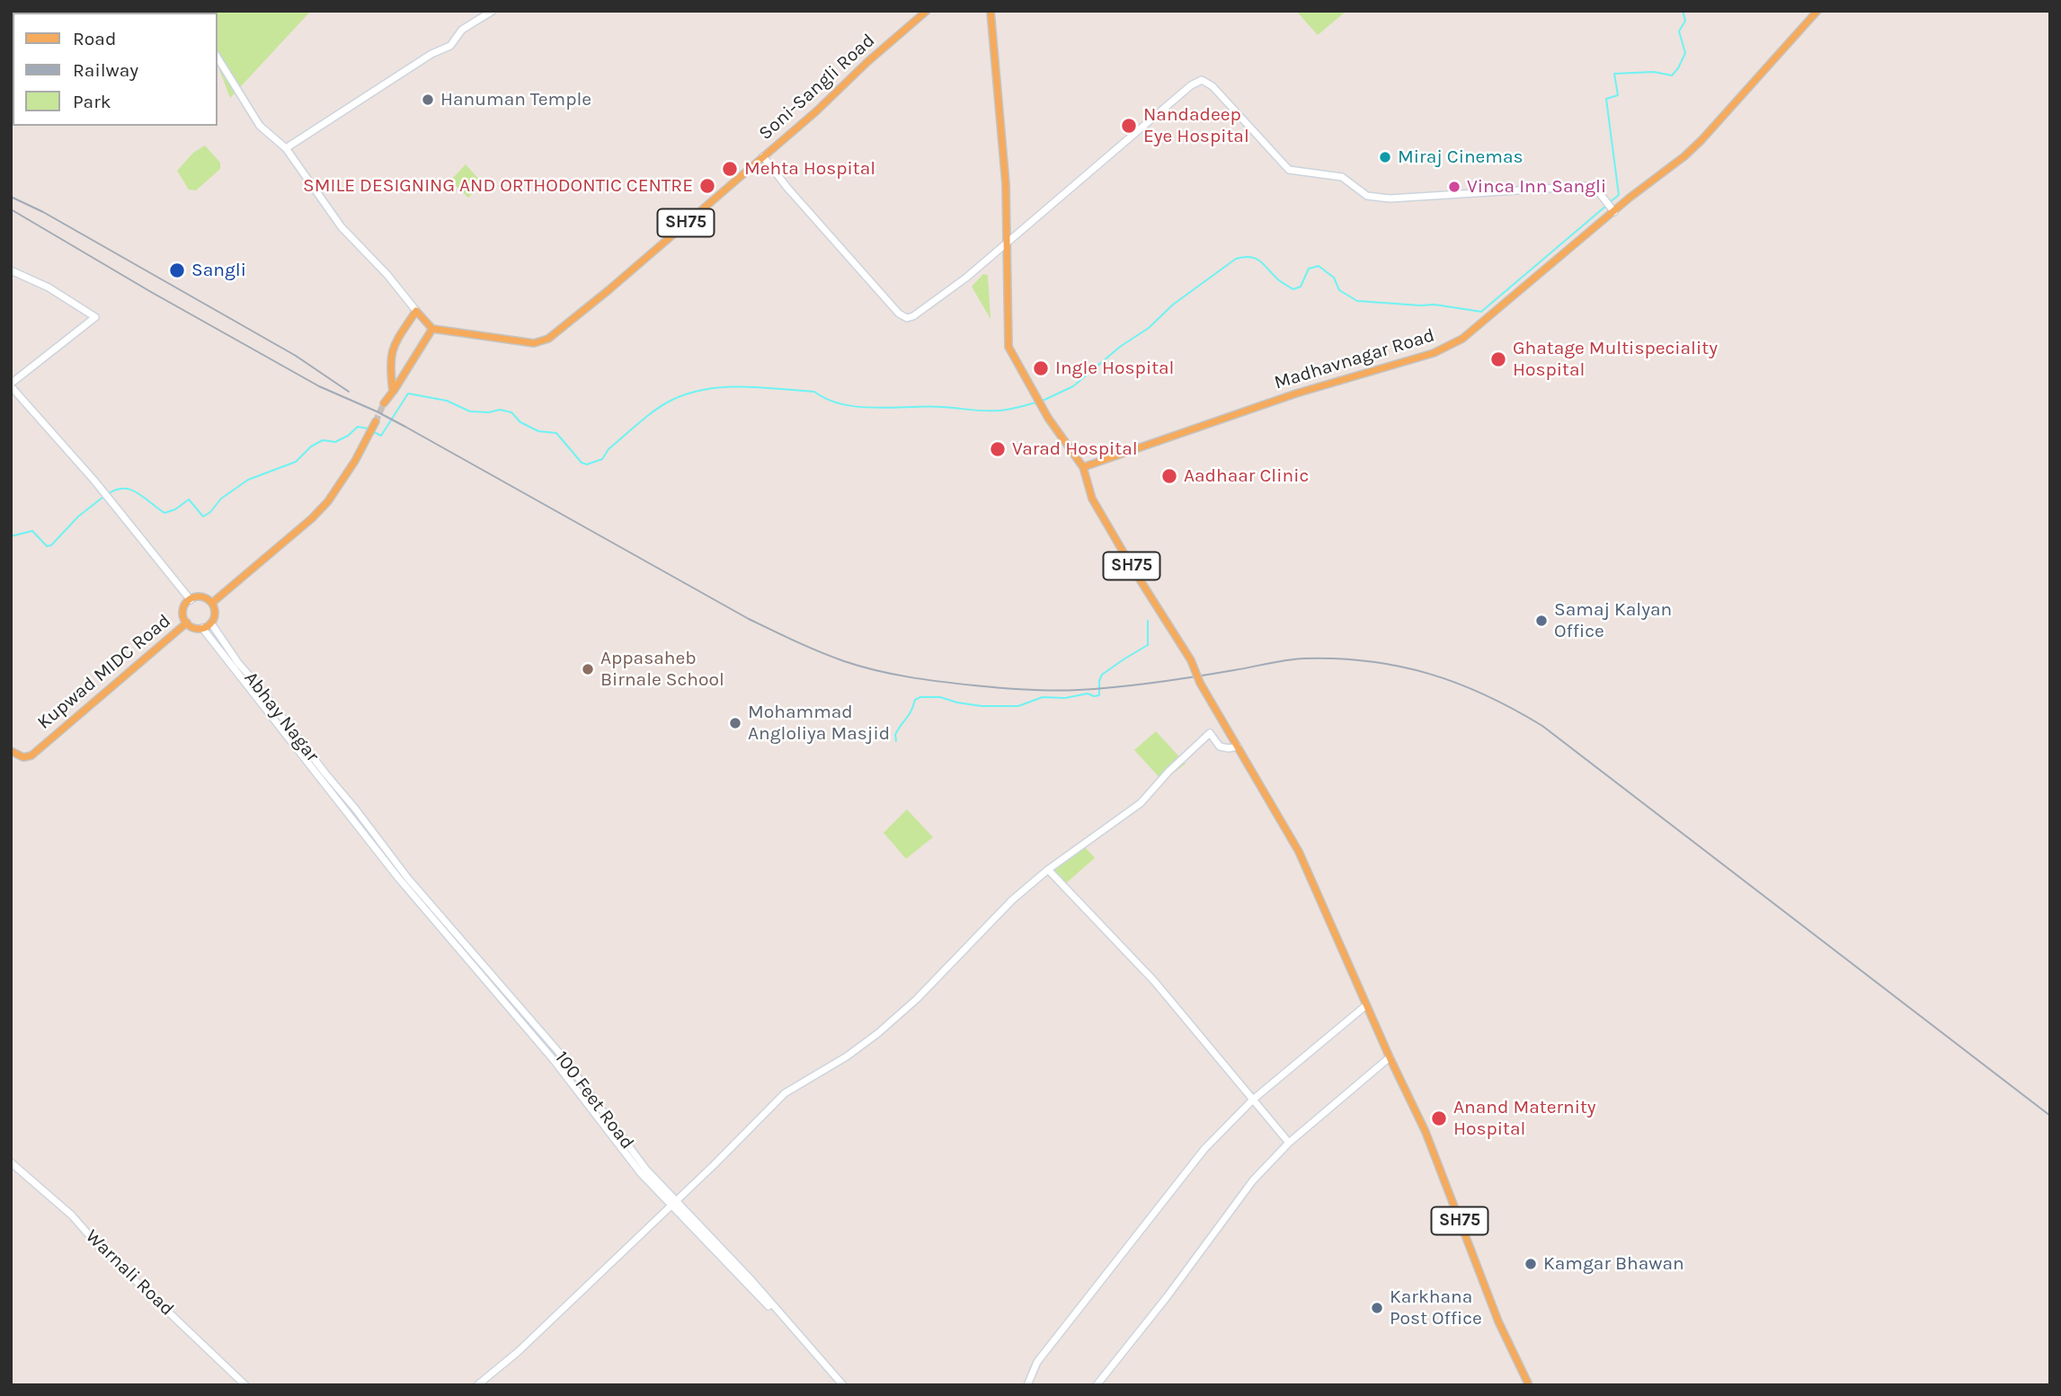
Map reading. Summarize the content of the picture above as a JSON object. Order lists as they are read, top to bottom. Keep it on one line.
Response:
{"streets":{"main road":["Soni-Sangli Road","SH75","Madhavnagar Road","Kupwad MIDC Road","Abhay Nagar","100 Feet Road","Warnali Road"]},"crossings":[["SH75","Madhavnagar Road"],["Kupwad MIDC Road","Abhay Nagar"],["Abhay Nagar","100 Feet Road"]],"places":["Hanuman Temple","Nandadeep Eye Hospital","Miraj Cinemas","Mehta Hospital","SMILE DESIGNING AND ORTHODONTIC CENTRE","Vinca Inn Sangli","Sangli","Ghatage Multispeciality Hospital","Ingle Hospital","Varad Hospital","Aadhaar Clinic","Samaj Kalyan Office","Appasaheb Birnale School","Mohammad Angloliya Masjid","Anand Maternity Hospital","Kamgar Bhawan","Karkhana Post Office"],"legend":["Road","Railway","Park"]}
